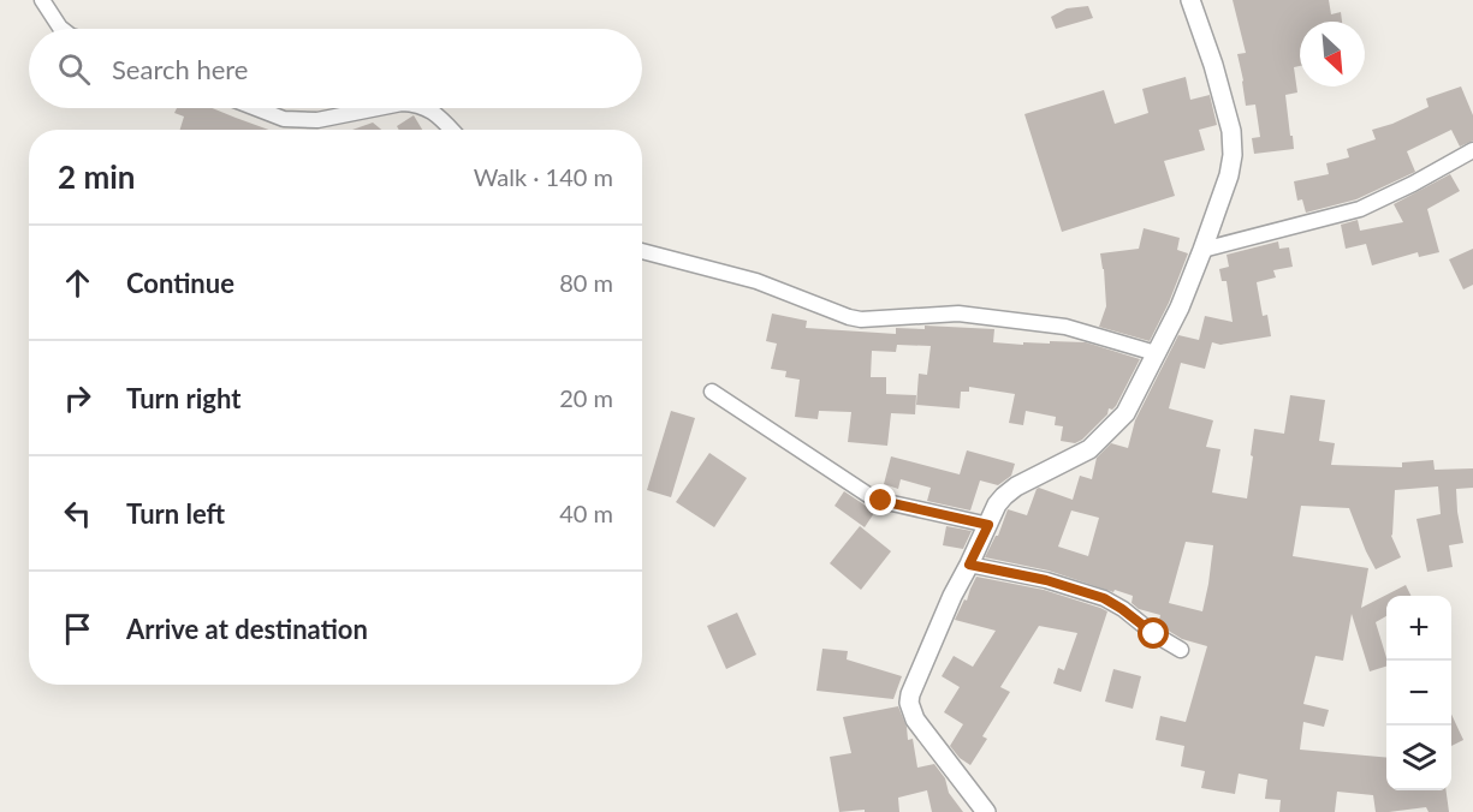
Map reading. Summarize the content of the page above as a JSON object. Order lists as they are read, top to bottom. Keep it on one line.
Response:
{"north":"bottom right","page":{"search":"Search here","heading":["2 min","Walk · 140 m"],"list":[["Continue","80 m"],["Turn right","20 m"],["Turn left","40 m"],"Arrive at destination"],"map_buttons":["+","−"]}}
